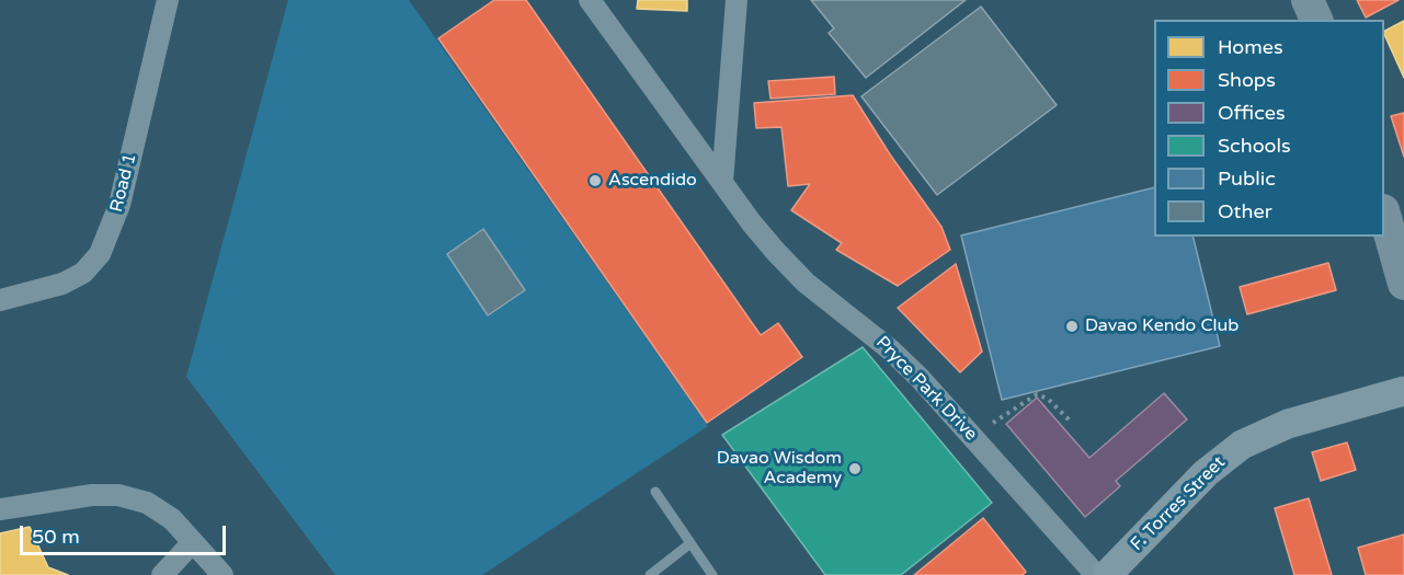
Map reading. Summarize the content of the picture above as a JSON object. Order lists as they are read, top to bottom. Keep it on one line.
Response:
{"streets":{"main road":["F. Torres Street"],"street":["Road 1","Pryce Park Drive"]},"places":["Ascendido","Davao Kendo Club","Davao Wisdom Academy"],"legend":["Homes","Shops","Offices","Schools","Public","Other"],"scale_bar":"50 m"}
